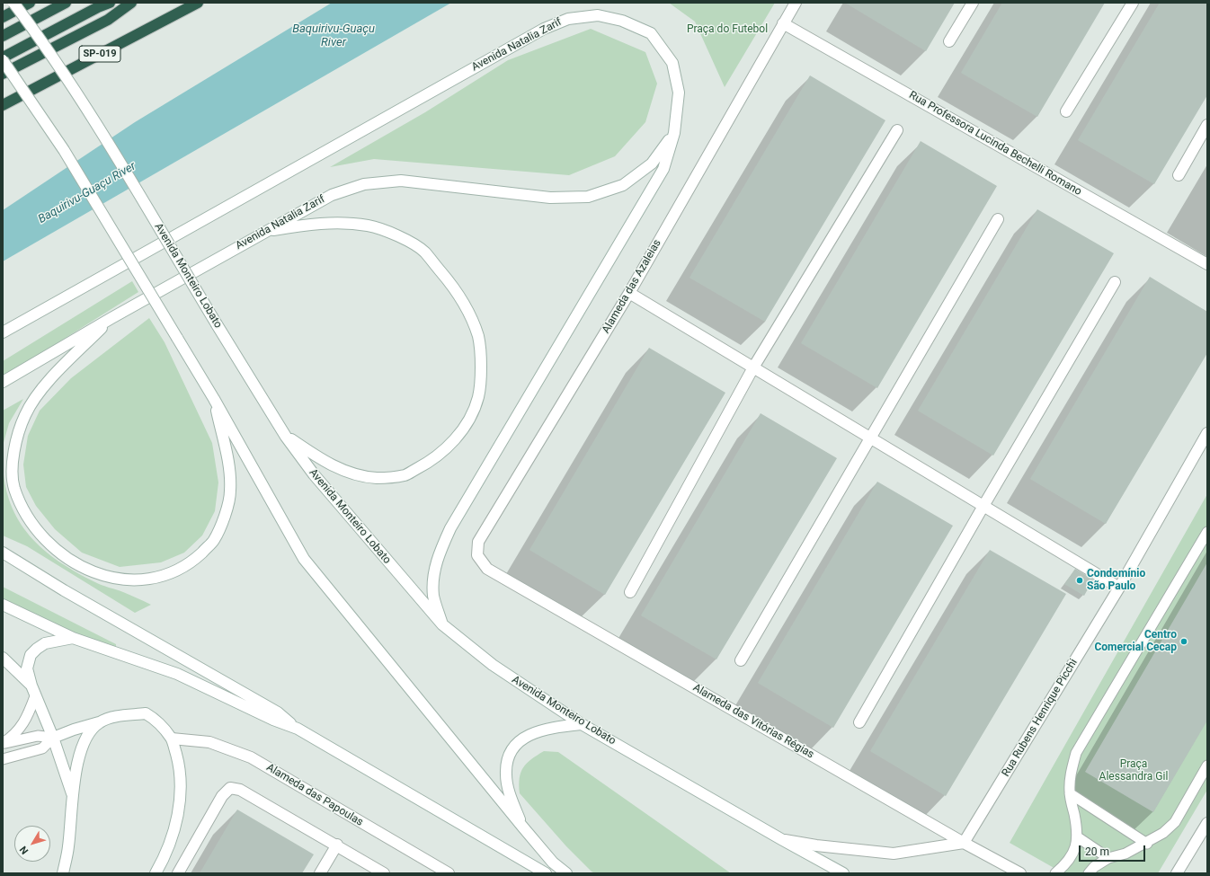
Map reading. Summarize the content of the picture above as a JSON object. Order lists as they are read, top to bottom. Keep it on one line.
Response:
{"streets":{"highway":["SP-019"],"main road":["Avenida Natalia Zarif","Rua Professora Lucinda Bechelli Romano","Avenida Monteiro Lobato","Alameda das Azaleias","Rua Rubens Henrique Picchi","Alameda das Vitórias Régias","Alameda das Papoulas"]},"crossings":[["Rua Professora Lucinda Bechelli Romano","Alameda das Azaleias"],["Alameda das Azaleias","Alameda das Vitórias Régias"],["Rua Rubens Henrique Picchi","Alameda das Vitórias Régias"]],"water":["Baquirivu-Guaçu River"],"parks":["Praça do Futebol","Praça Alessandra Gil"],"places":["Condomínio São Paulo","Centro Comercial Cecap"],"scale_bar":"20 m","north":"bottom left"}
